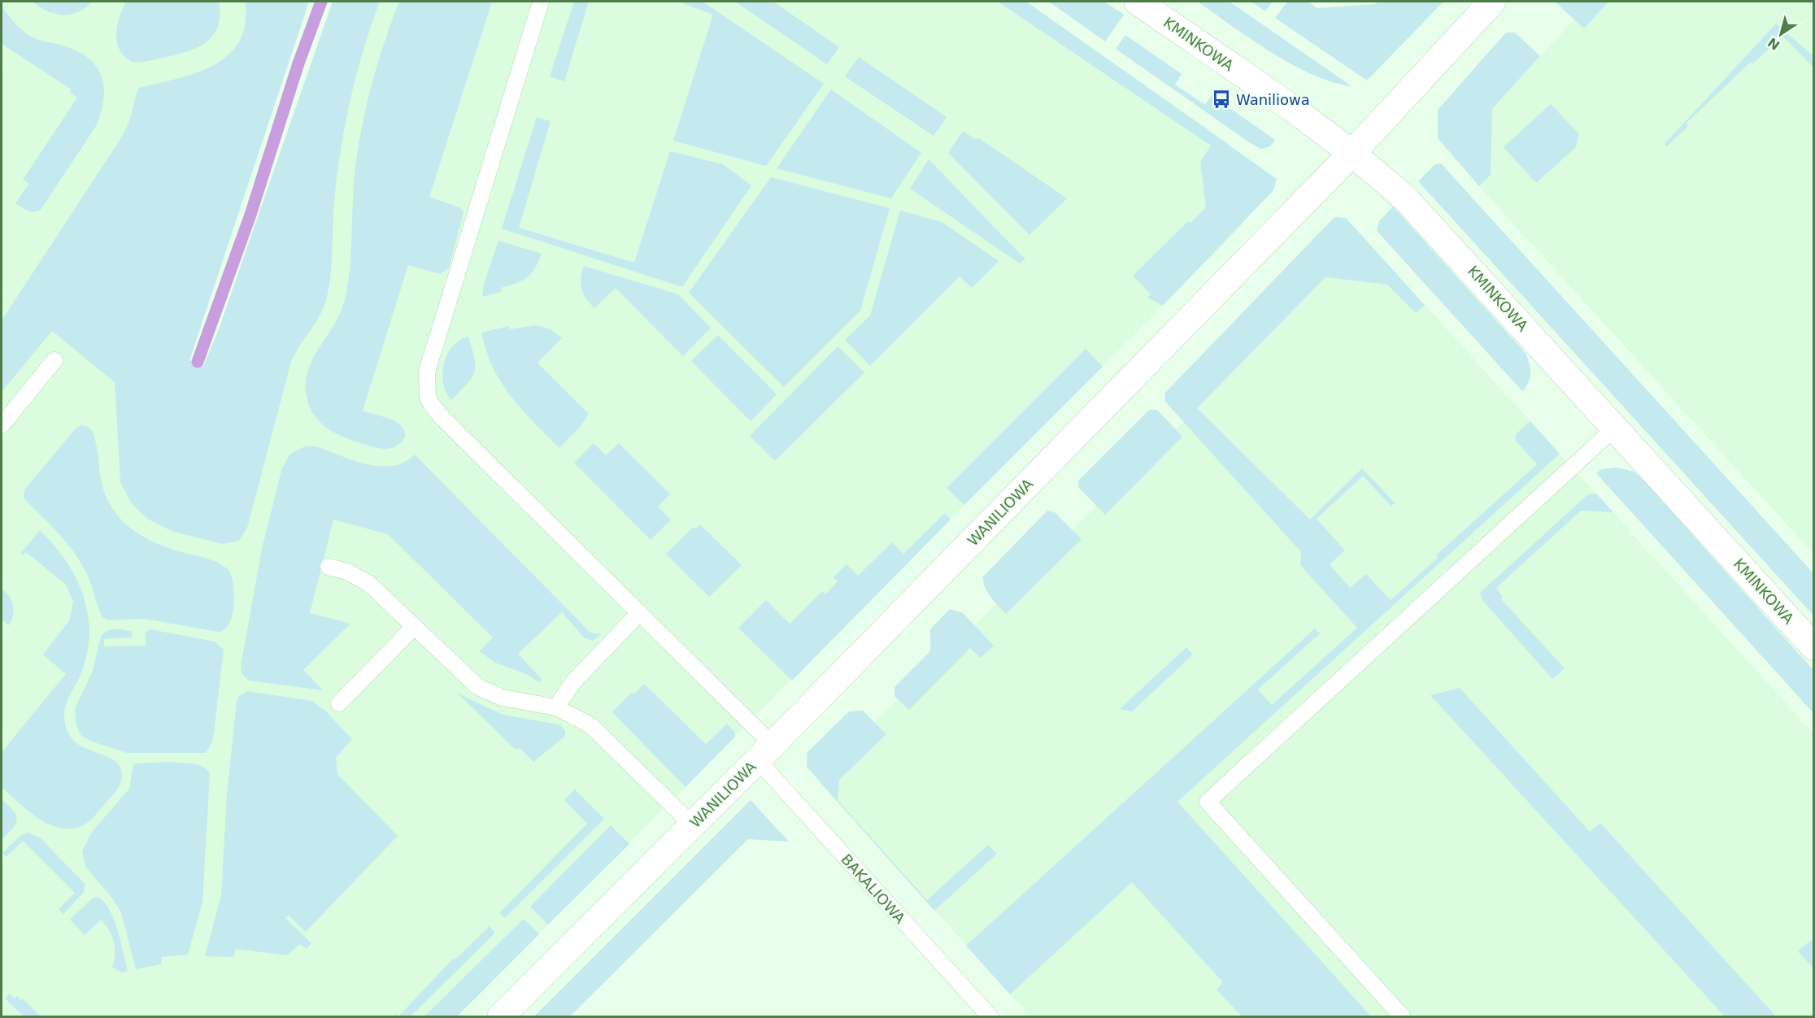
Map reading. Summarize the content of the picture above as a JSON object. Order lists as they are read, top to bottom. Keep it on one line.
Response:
{"streets":{"street":["KMINKOWA","WANILIOWA"],"lane":["BAKALIOWA"]},"crossings":[["KMINKOWA","WANILIOWA"],["WANILIOWA","BAKALIOWA"]],"places":{"bus stop":["Waniliowa"]},"north":"bottom left"}
